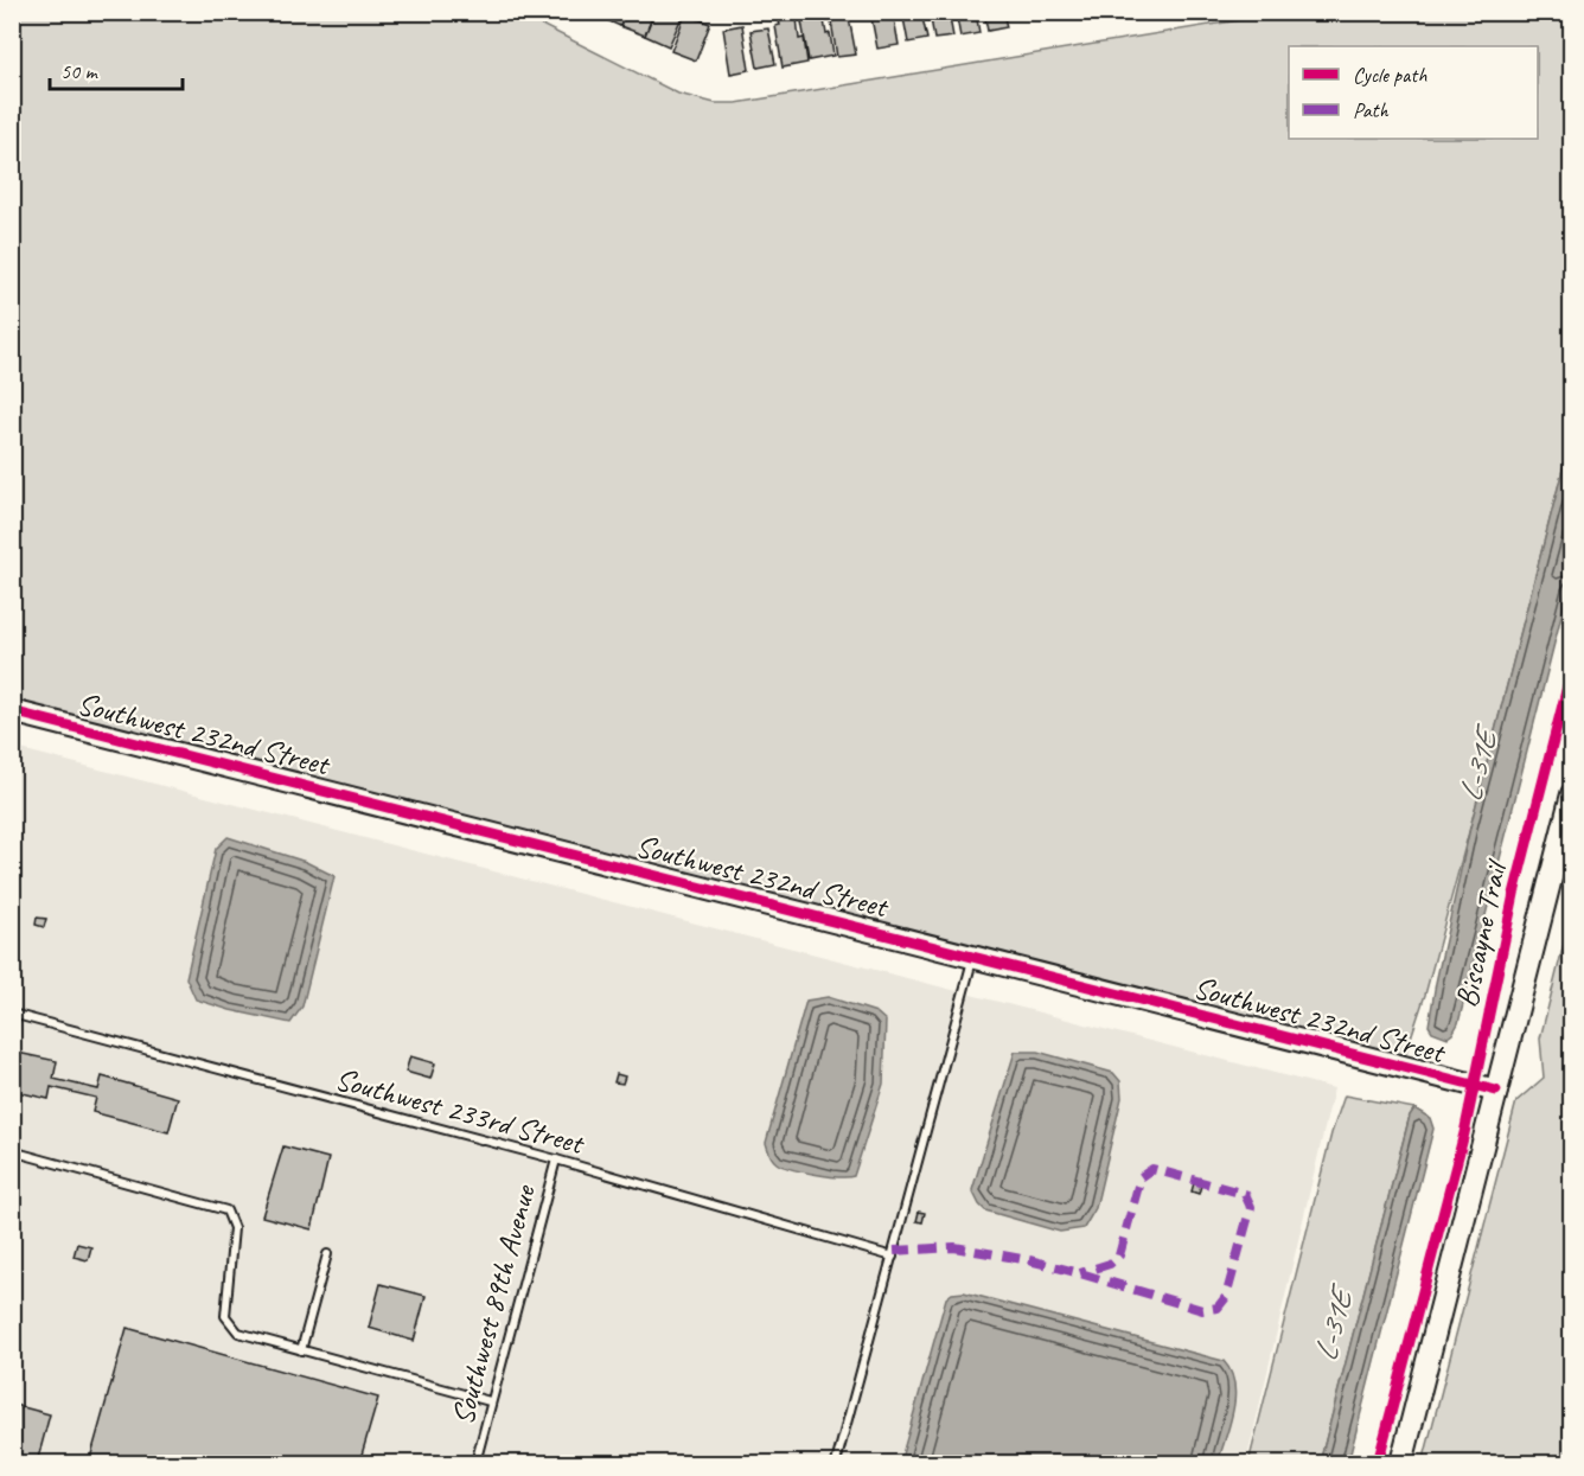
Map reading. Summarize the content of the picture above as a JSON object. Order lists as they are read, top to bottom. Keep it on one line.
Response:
{"streets":{"street":["Southwest 232nd Street"],"lane":["Southwest 233rd Street","Southwest 89th Avenue"],"cycle path":["Biscayne Trail"]},"crossings":[["Southwest 233rd Street","Southwest 89th Avenue"]],"water":["L-31E"],"legend":["Cycle path","Path"],"scale_bar":"50 m"}
